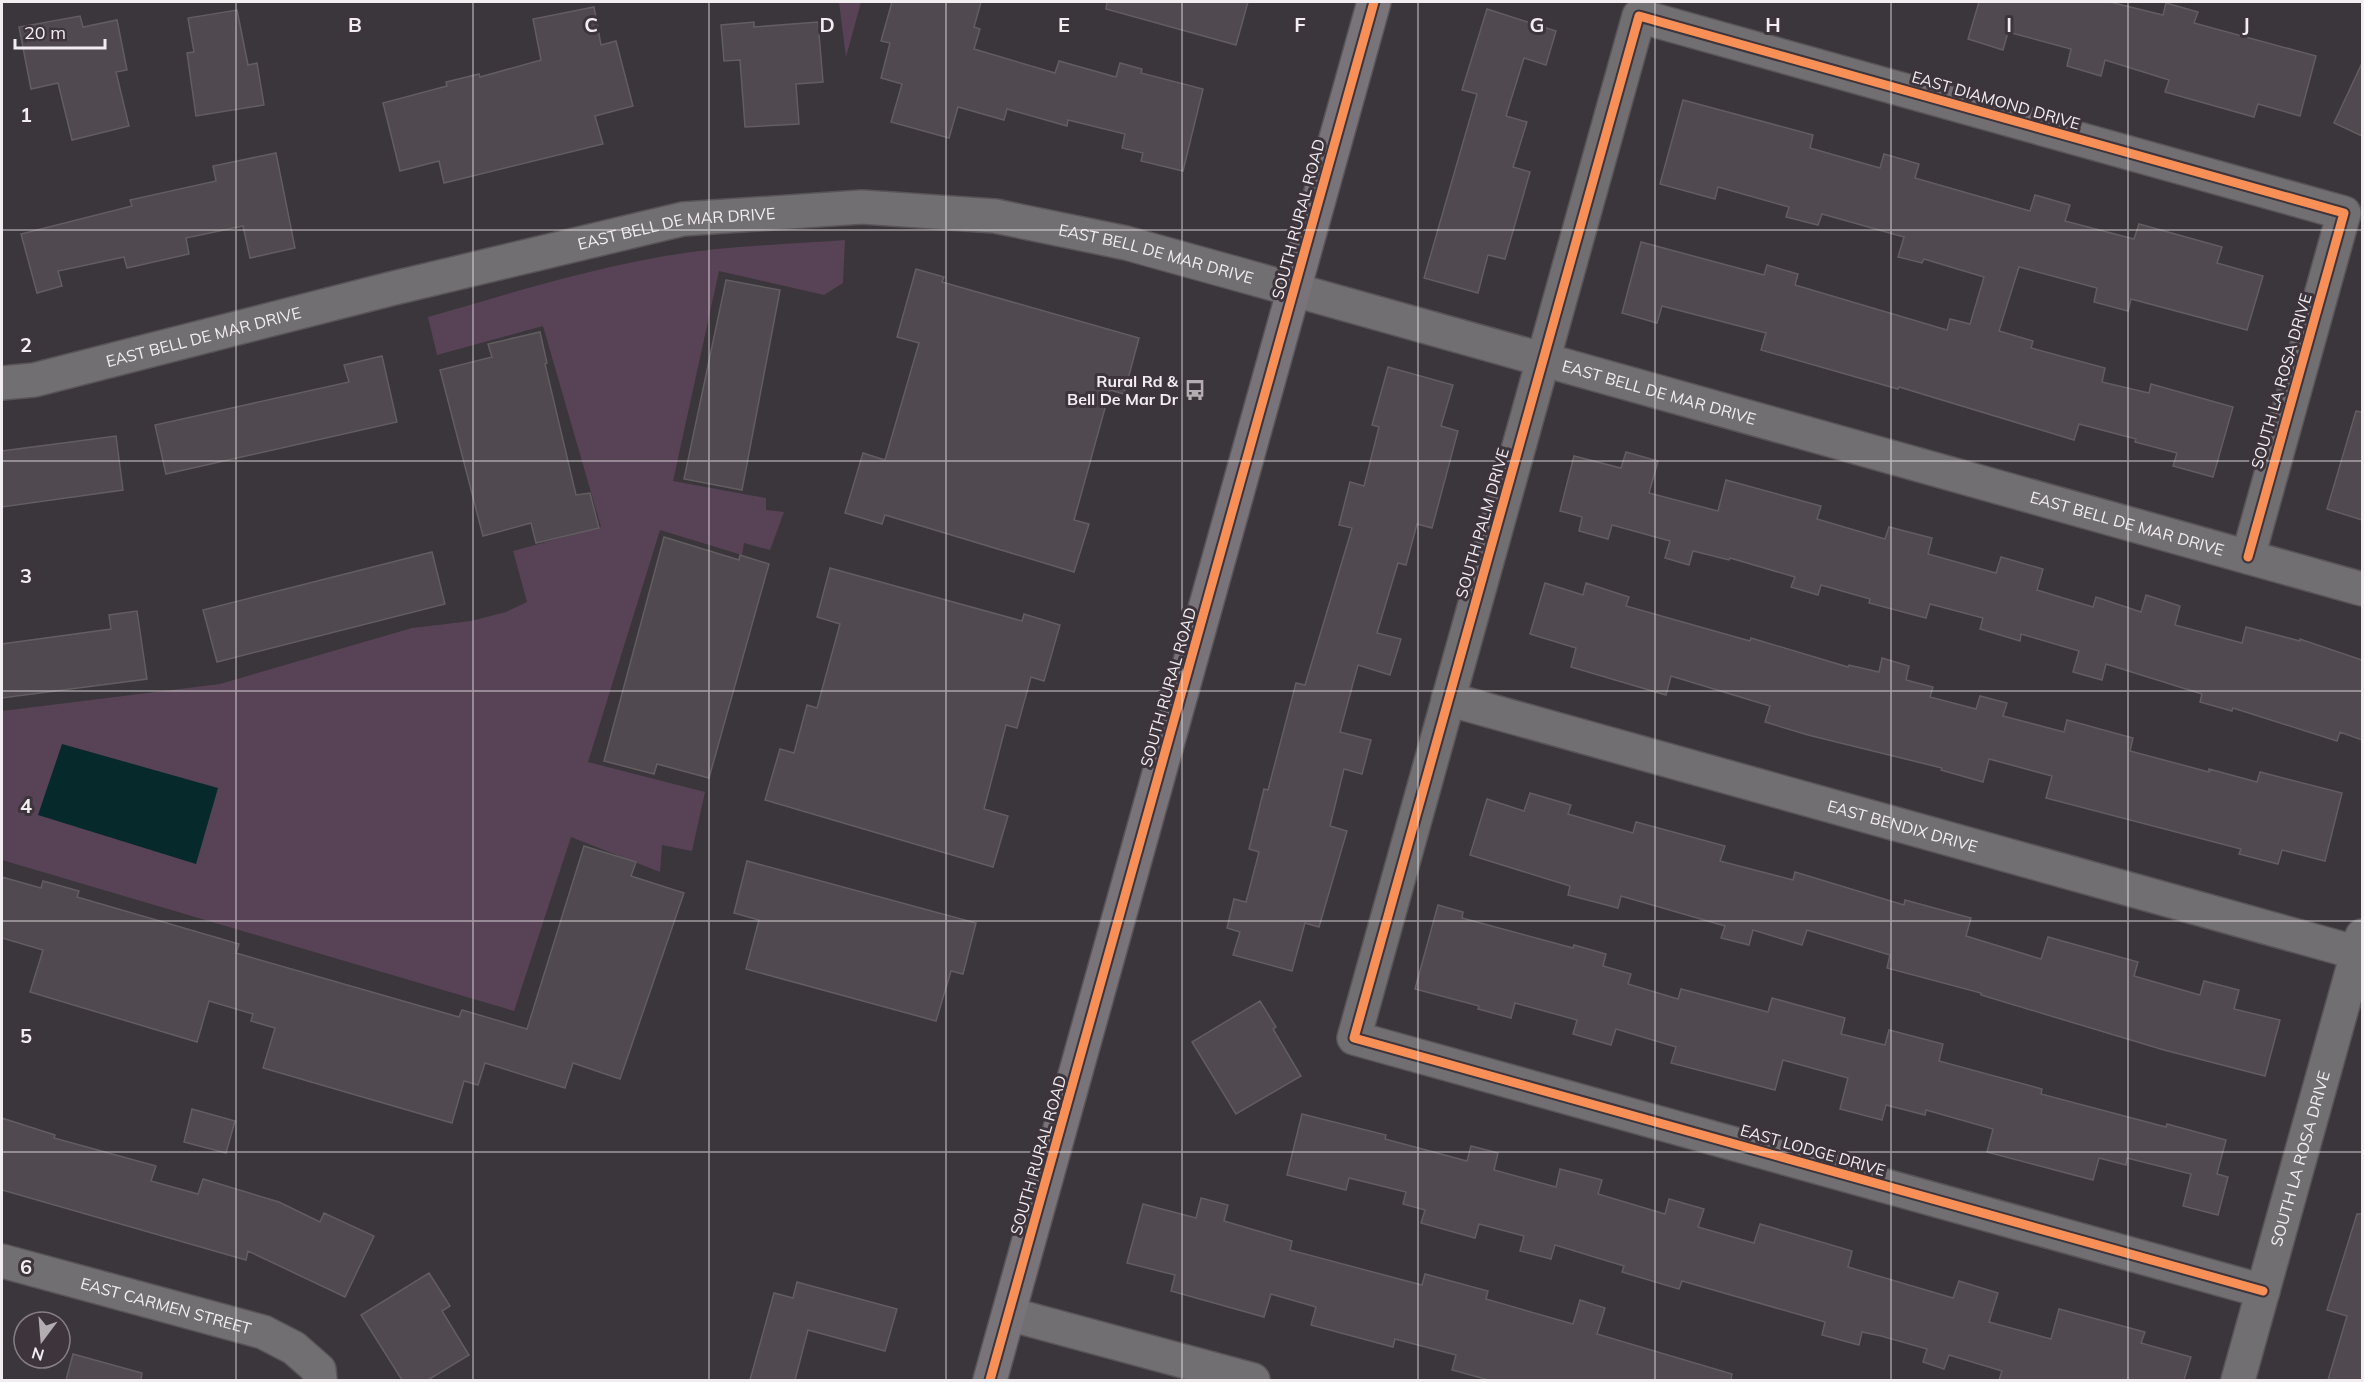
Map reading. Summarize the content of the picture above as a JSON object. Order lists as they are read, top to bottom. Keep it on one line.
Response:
{"streets":{"main road":["SOUTH RURAL ROAD"],"street":["EAST DIAMOND DRIVE","EAST BELL DE MAR DRIVE","SOUTH LA ROSA DRIVE","SOUTH PALM DRIVE","EAST BENDIX DRIVE","EAST LODGE DRIVE","EAST CARMEN STREET"]},"crossings":[["EAST DIAMOND DRIVE","SOUTH LA ROSA DRIVE"],["EAST DIAMOND DRIVE","SOUTH PALM DRIVE"],["SOUTH RURAL ROAD","EAST BELL DE MAR DRIVE"],["EAST BELL DE MAR DRIVE","SOUTH LA ROSA DRIVE"],["EAST BELL DE MAR DRIVE","SOUTH PALM DRIVE"],["SOUTH LA ROSA DRIVE","EAST BENDIX DRIVE"],["SOUTH LA ROSA DRIVE","EAST LODGE DRIVE"],["SOUTH PALM DRIVE","EAST BENDIX DRIVE"],["SOUTH PALM DRIVE","EAST LODGE DRIVE"]],"places":{"bus stop":["Rural Rd & Bell De Mar Dr"]},"scale_bar":"20 m","north":"bottom","grid":{"columns":["B","C","D","E","F","G","H","I","J"],"rows":["1","2","3","4","5","6"]}}
